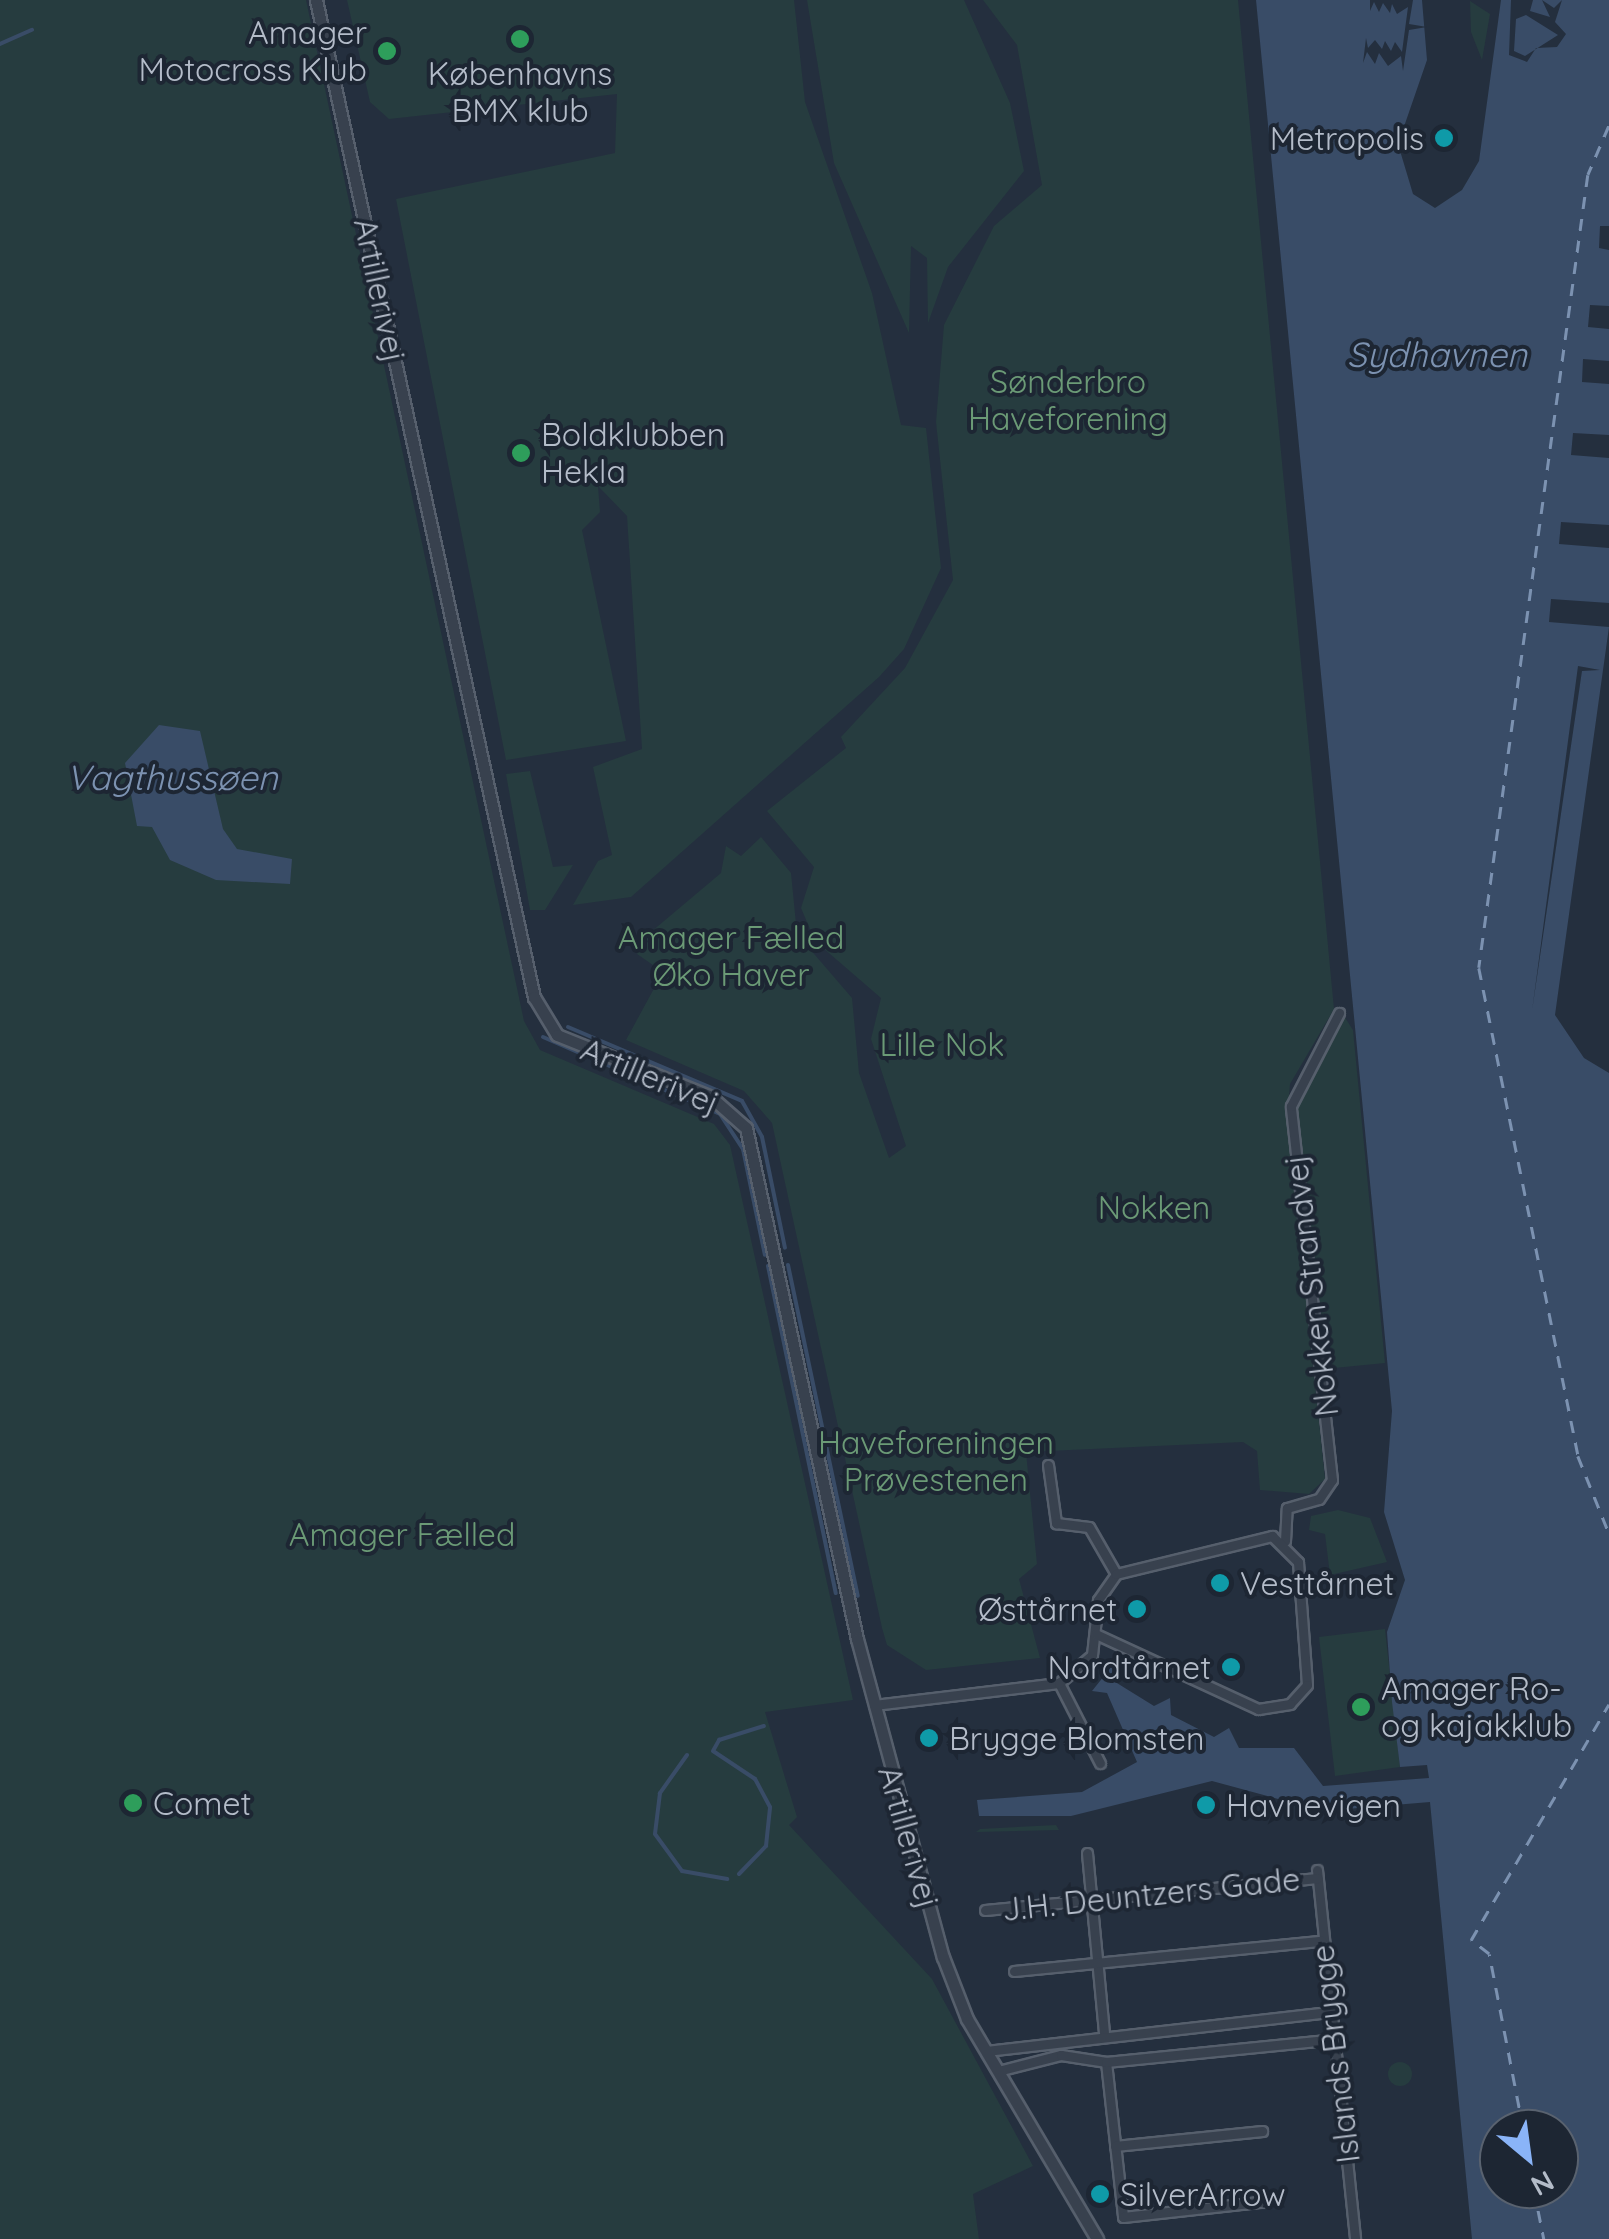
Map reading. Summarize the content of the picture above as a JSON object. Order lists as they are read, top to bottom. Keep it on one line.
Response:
{"streets":{"street":["Artillerivej","Nokken Strandvej","J.H. Deuntzers Gade","Islands Brygge"]},"crossings":[["J.H. Deuntzers Gade","Islands Brygge"]],"water":["Sydhavnen","Vagthussøen"],"parks":["Sønderbro Haveforening","Amager Fælled Øko Haver","Lille Nok","Nokken","Haveforeningen Prøvestenen","Amager Fælled"],"places":["Københavns BMX klub","Amager Motocross Klub","Metropolis","Boldklubben Hekla","Vesttårnet","Østtårnet","Nordtårnet","Amager Ro- og kajakklub","Brygge Blomsten","Comet","Havnevigen","SilverArrow"],"north":"bottom right"}
